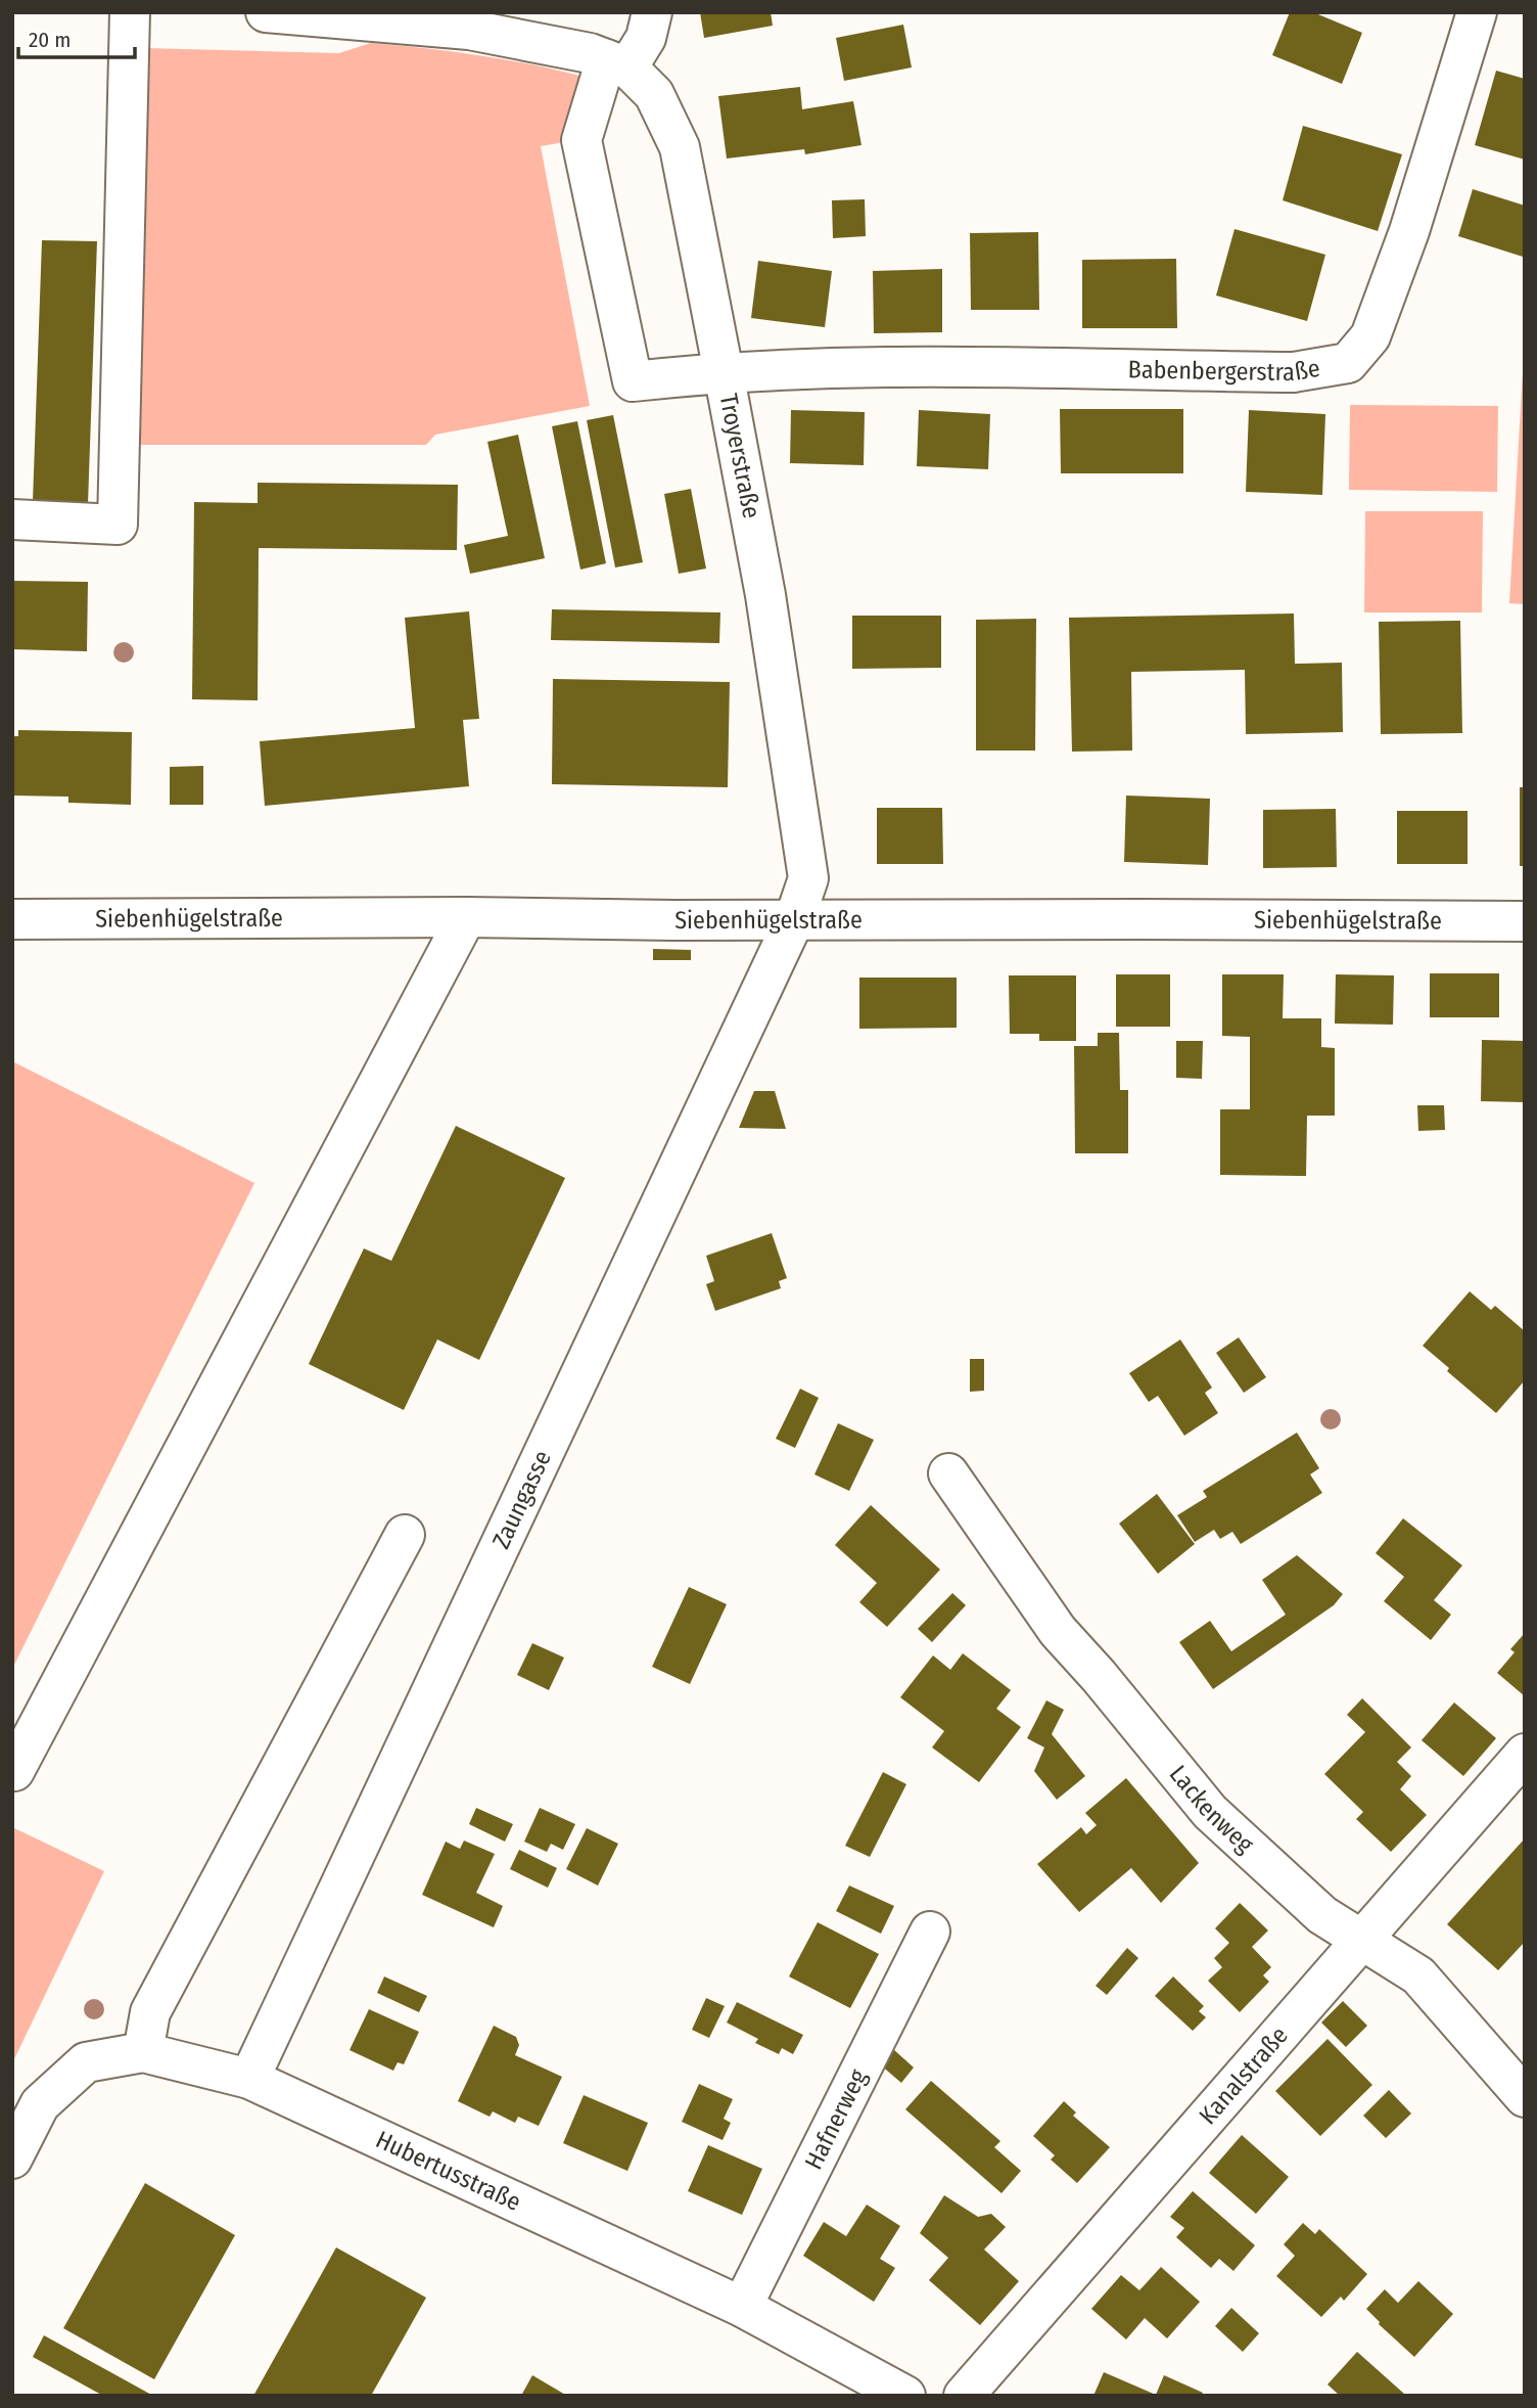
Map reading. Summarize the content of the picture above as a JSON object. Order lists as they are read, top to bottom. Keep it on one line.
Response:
{"streets":{"street":["Babenbergerstraße","Troyerstraße","Siebenhügelstraße","Zaungasse","Lackenweg","Kanalstraße","Hafnerweg","Hubertusstraße"]},"crossings":[["Babenbergerstraße","Troyerstraße"],["Troyerstraße","Siebenhügelstraße"],["Troyerstraße","Zaungasse"],["Siebenhügelstraße","Zaungasse"],["Zaungasse","Hubertusstraße"],["Lackenweg","Kanalstraße"],["Hafnerweg","Hubertusstraße"]],"scale_bar":"20 m"}
